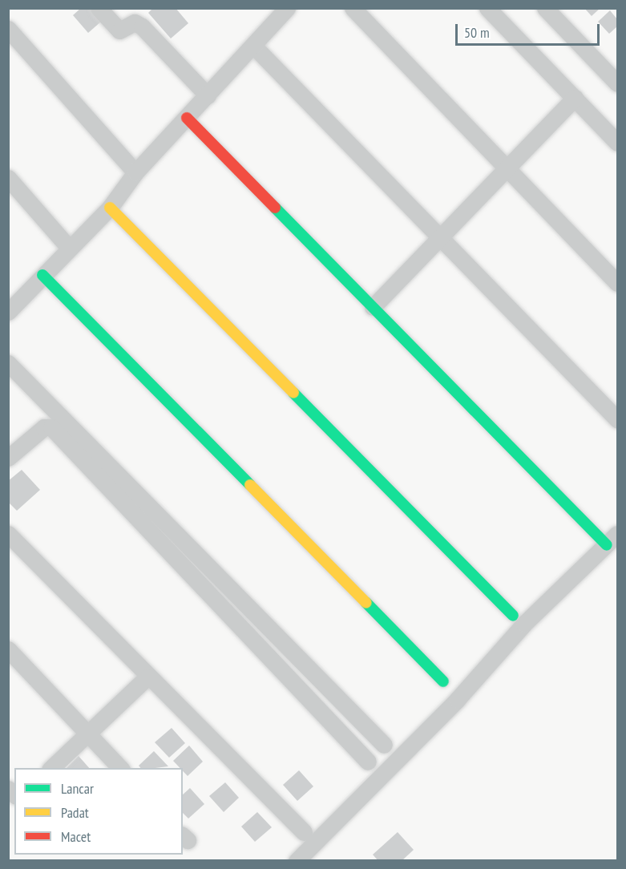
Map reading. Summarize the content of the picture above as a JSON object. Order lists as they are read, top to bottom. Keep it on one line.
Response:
{"legend":["Lancar","Padat","Macet"],"scale_bar":"50 m"}
